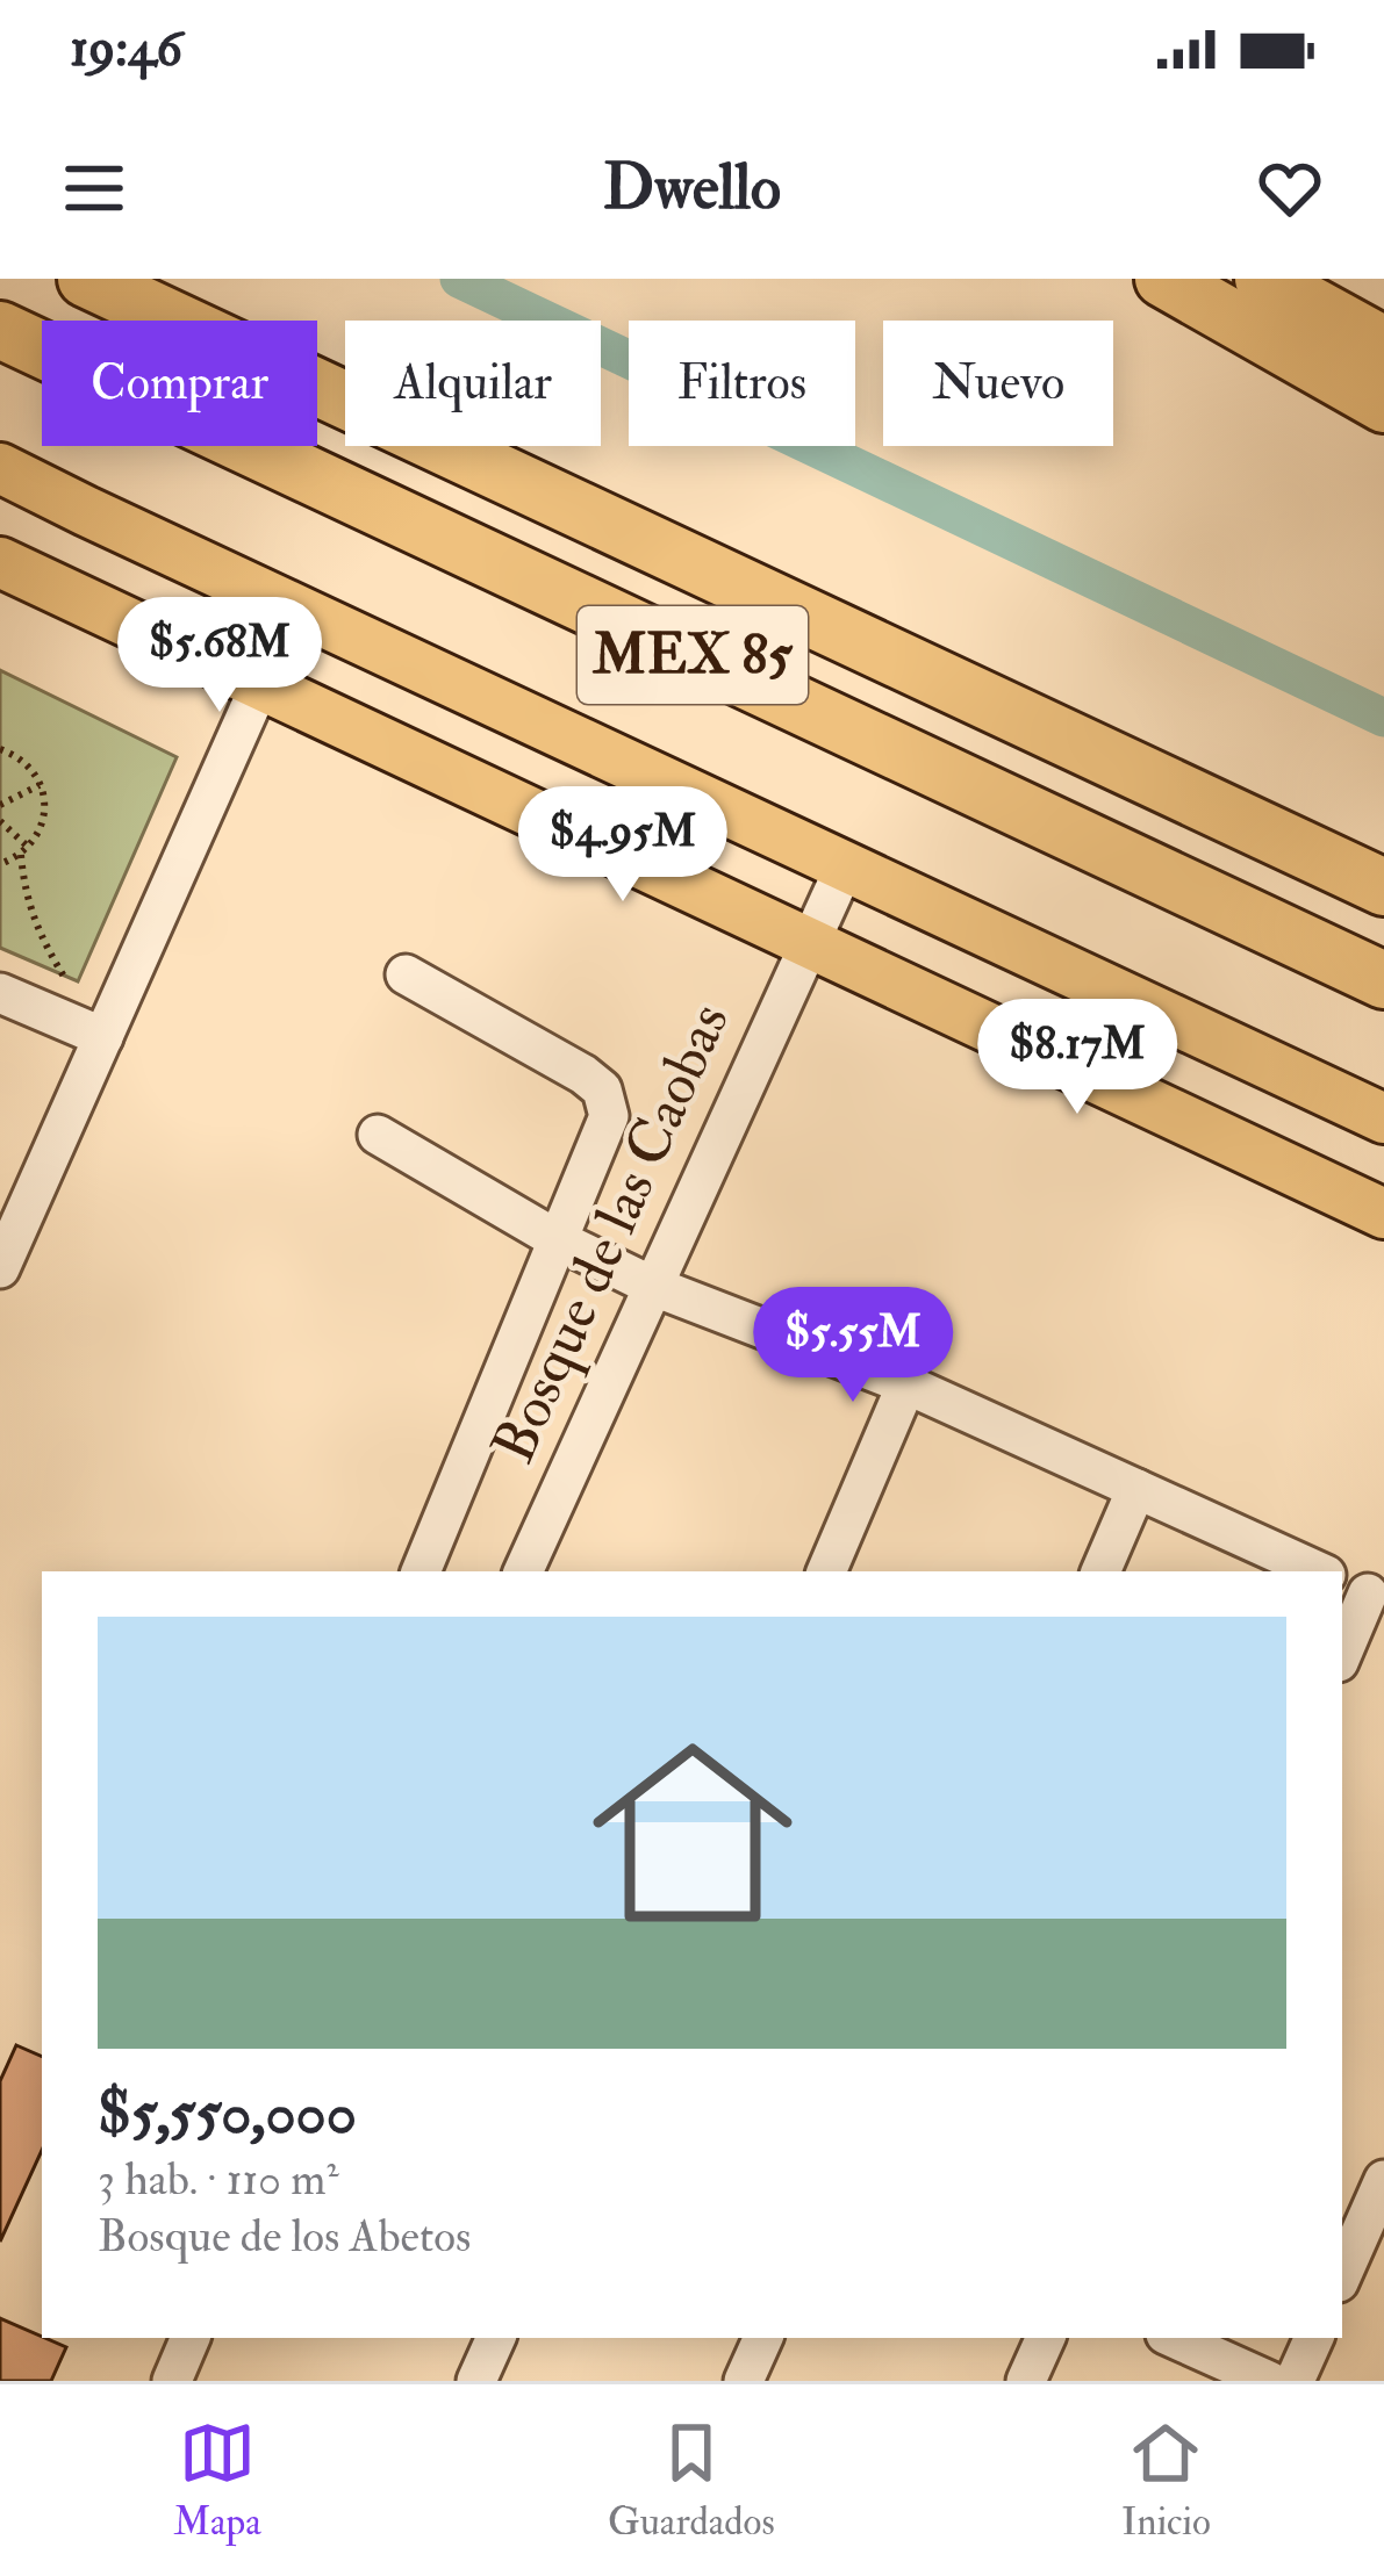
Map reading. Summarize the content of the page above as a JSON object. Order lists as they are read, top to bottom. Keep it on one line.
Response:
{"streets":{"highway":["MEX 85"],"street":["Bosque de las Caobas"]},"page":{"status":"19:46","header":"Dwello","chip":["Comprar","Alquilar","Filtros","Nuevo"],"price":["$5.68M","$4.95M","$8.17M","$5.55M"],"list":[{"name":"$5,550,000","note":"3 hab. · 110 m² · Bosque de los Abetos"}],"tabs":["Mapa","Guardados","Inicio"]}}
